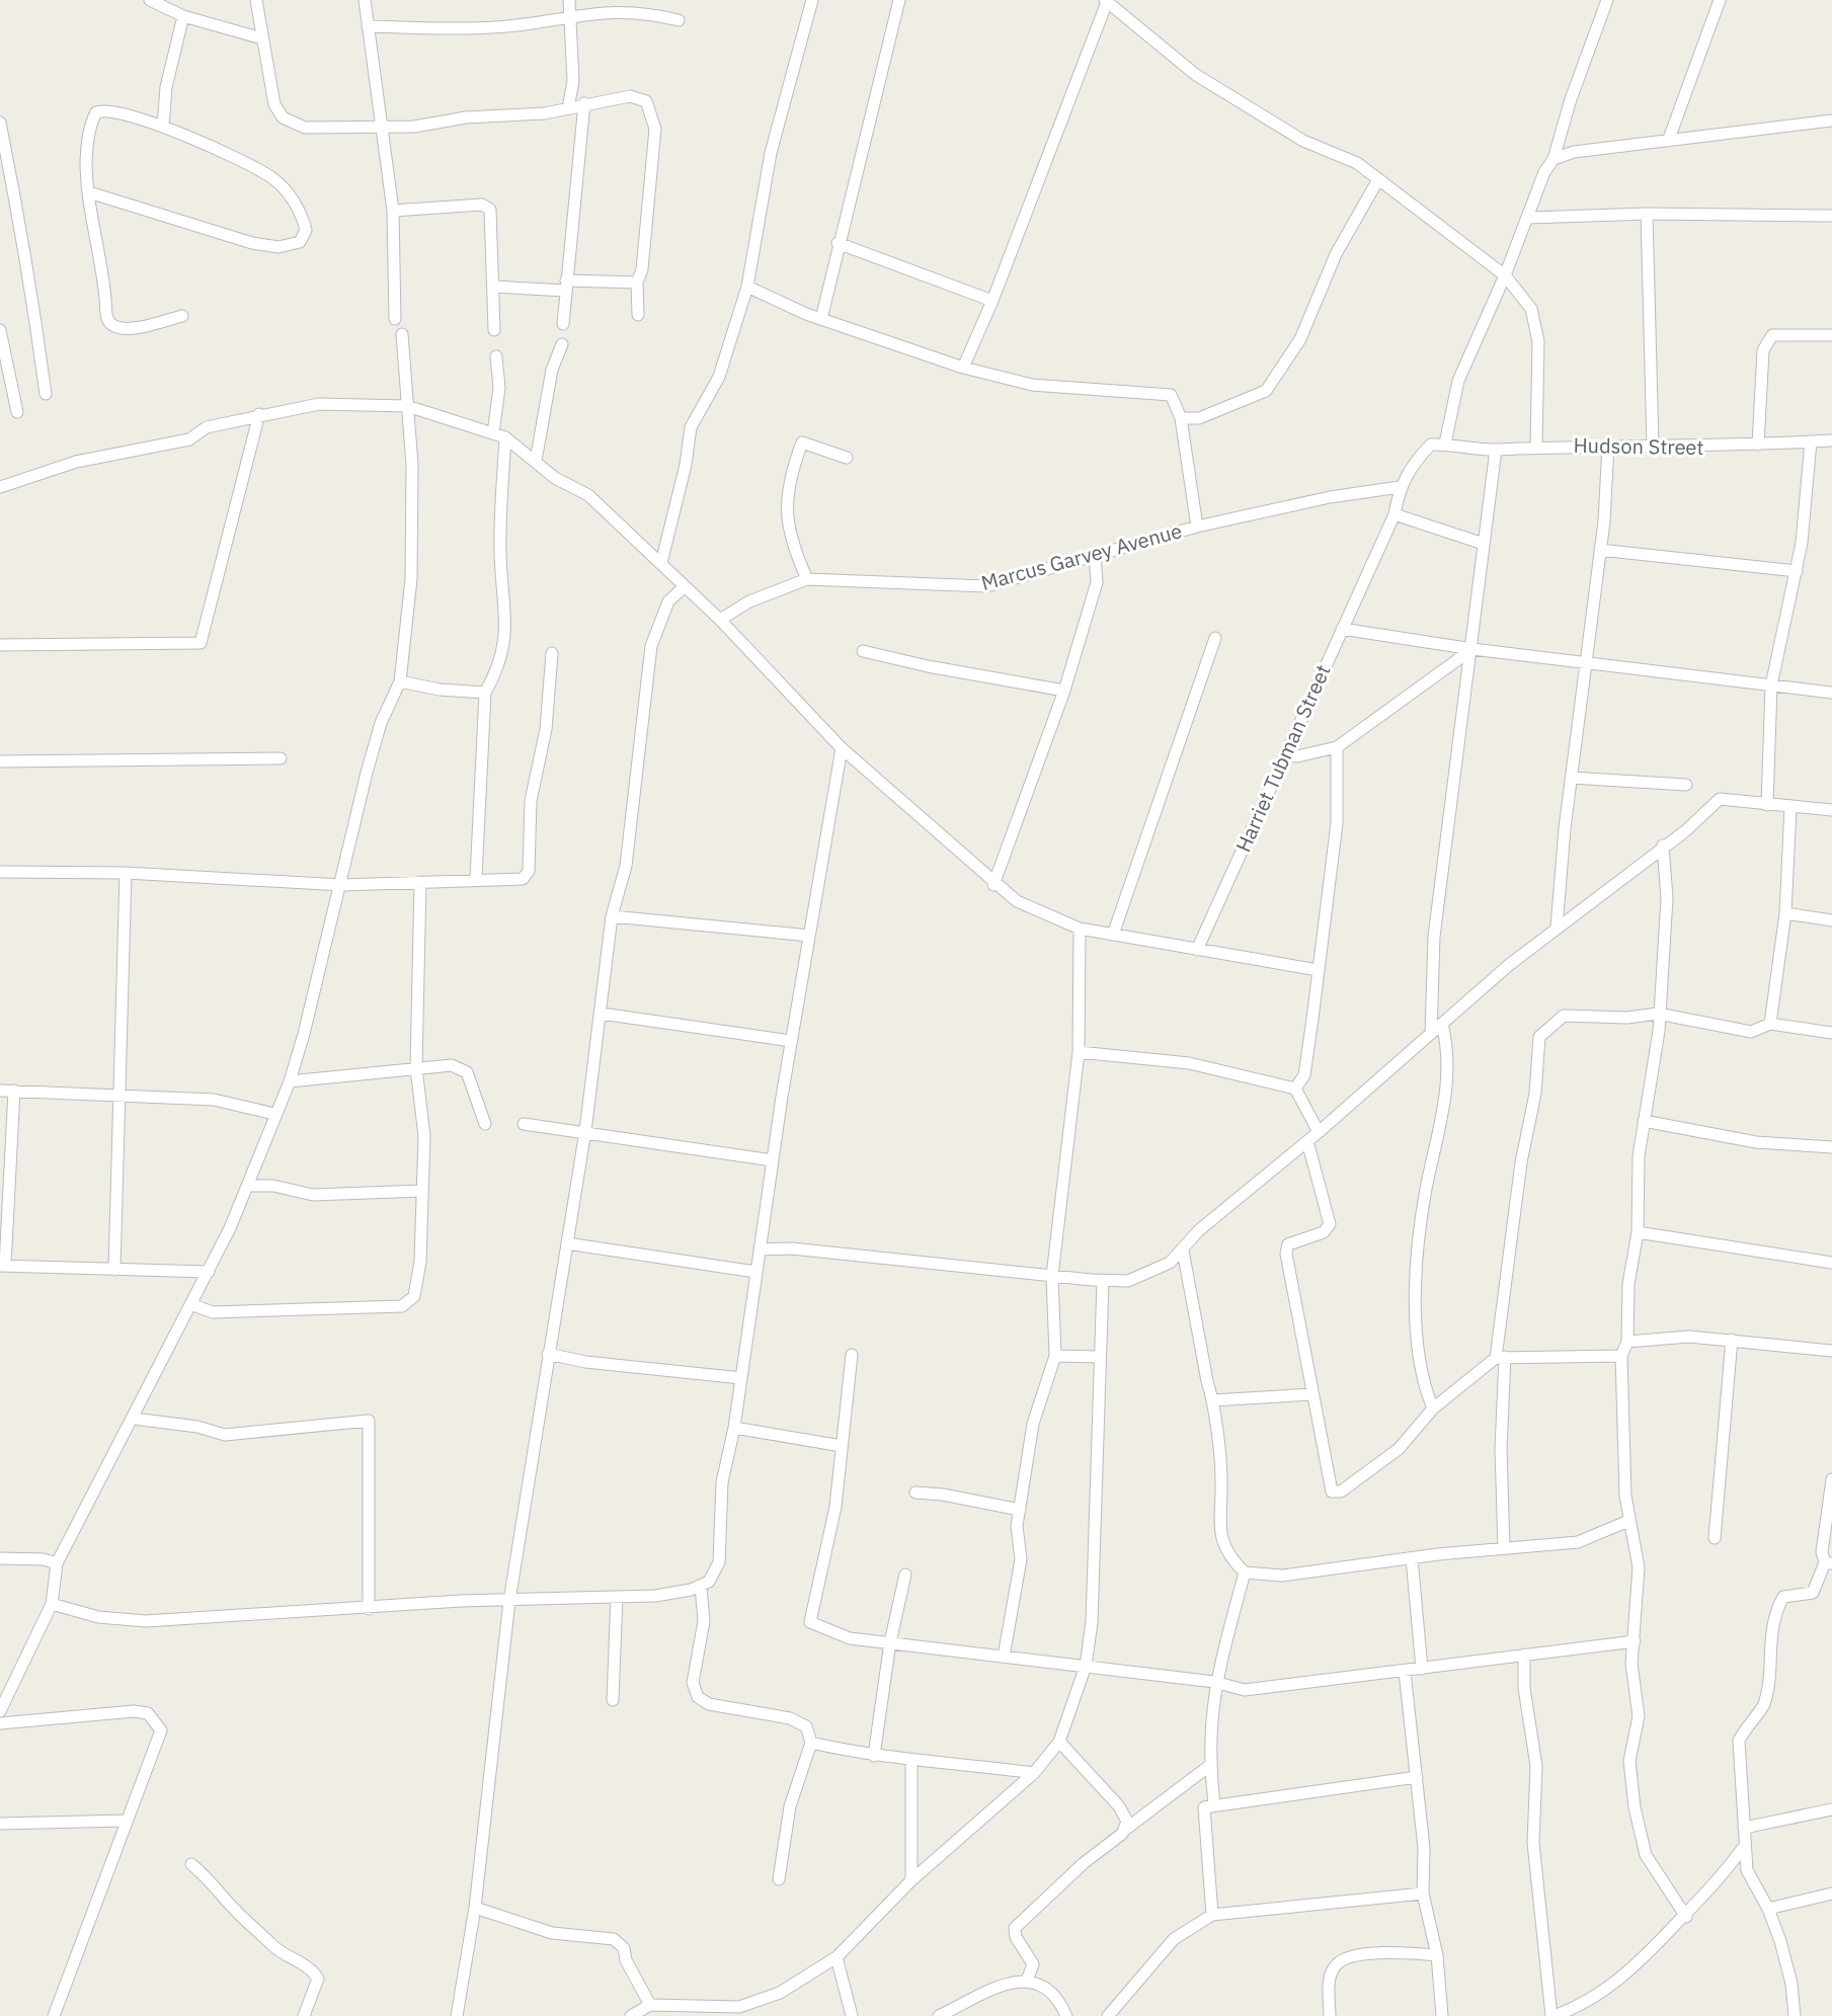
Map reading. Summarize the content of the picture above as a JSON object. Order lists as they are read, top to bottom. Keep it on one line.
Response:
{"streets":{"street":["Hudson Street","Marcus Garvey Avenue","Harriet Tubman Street"]},"crossings":[["Marcus Garvey Avenue","Harriet Tubman Street"]]}
